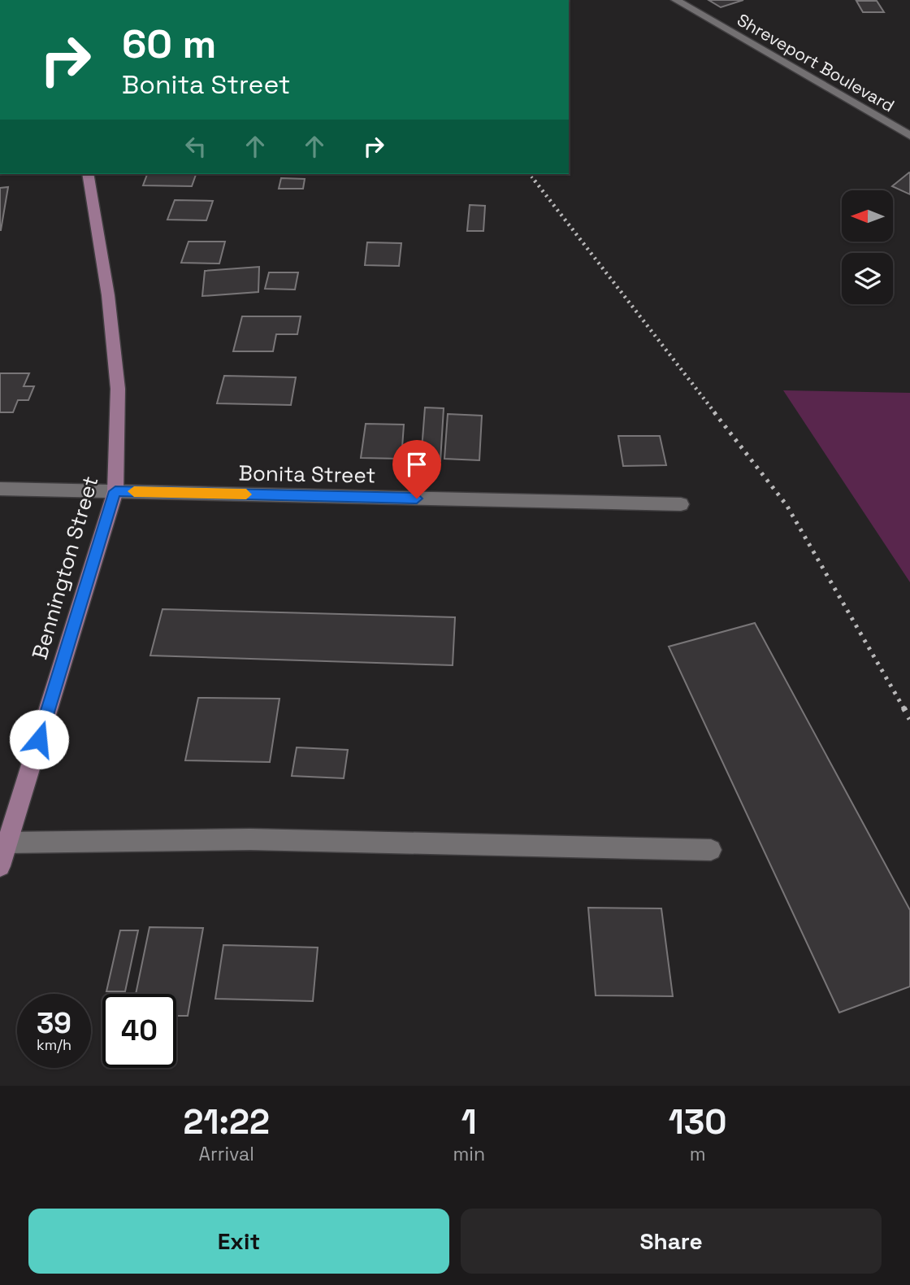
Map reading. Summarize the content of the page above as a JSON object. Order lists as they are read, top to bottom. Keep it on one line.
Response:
{"streets":{"street":["Shreveport Boulevard","Bonita Street","Bennington Street"]},"crossings":[["Bonita Street","Bennington Street"]],"north":"left","page":{"turn":["60 m","Bonita Street"],"speed":"39 km/h","limit":"40","eta":["21:22","Arrival","1","min","130","m"],"buttons":["Exit","Share"]}}
